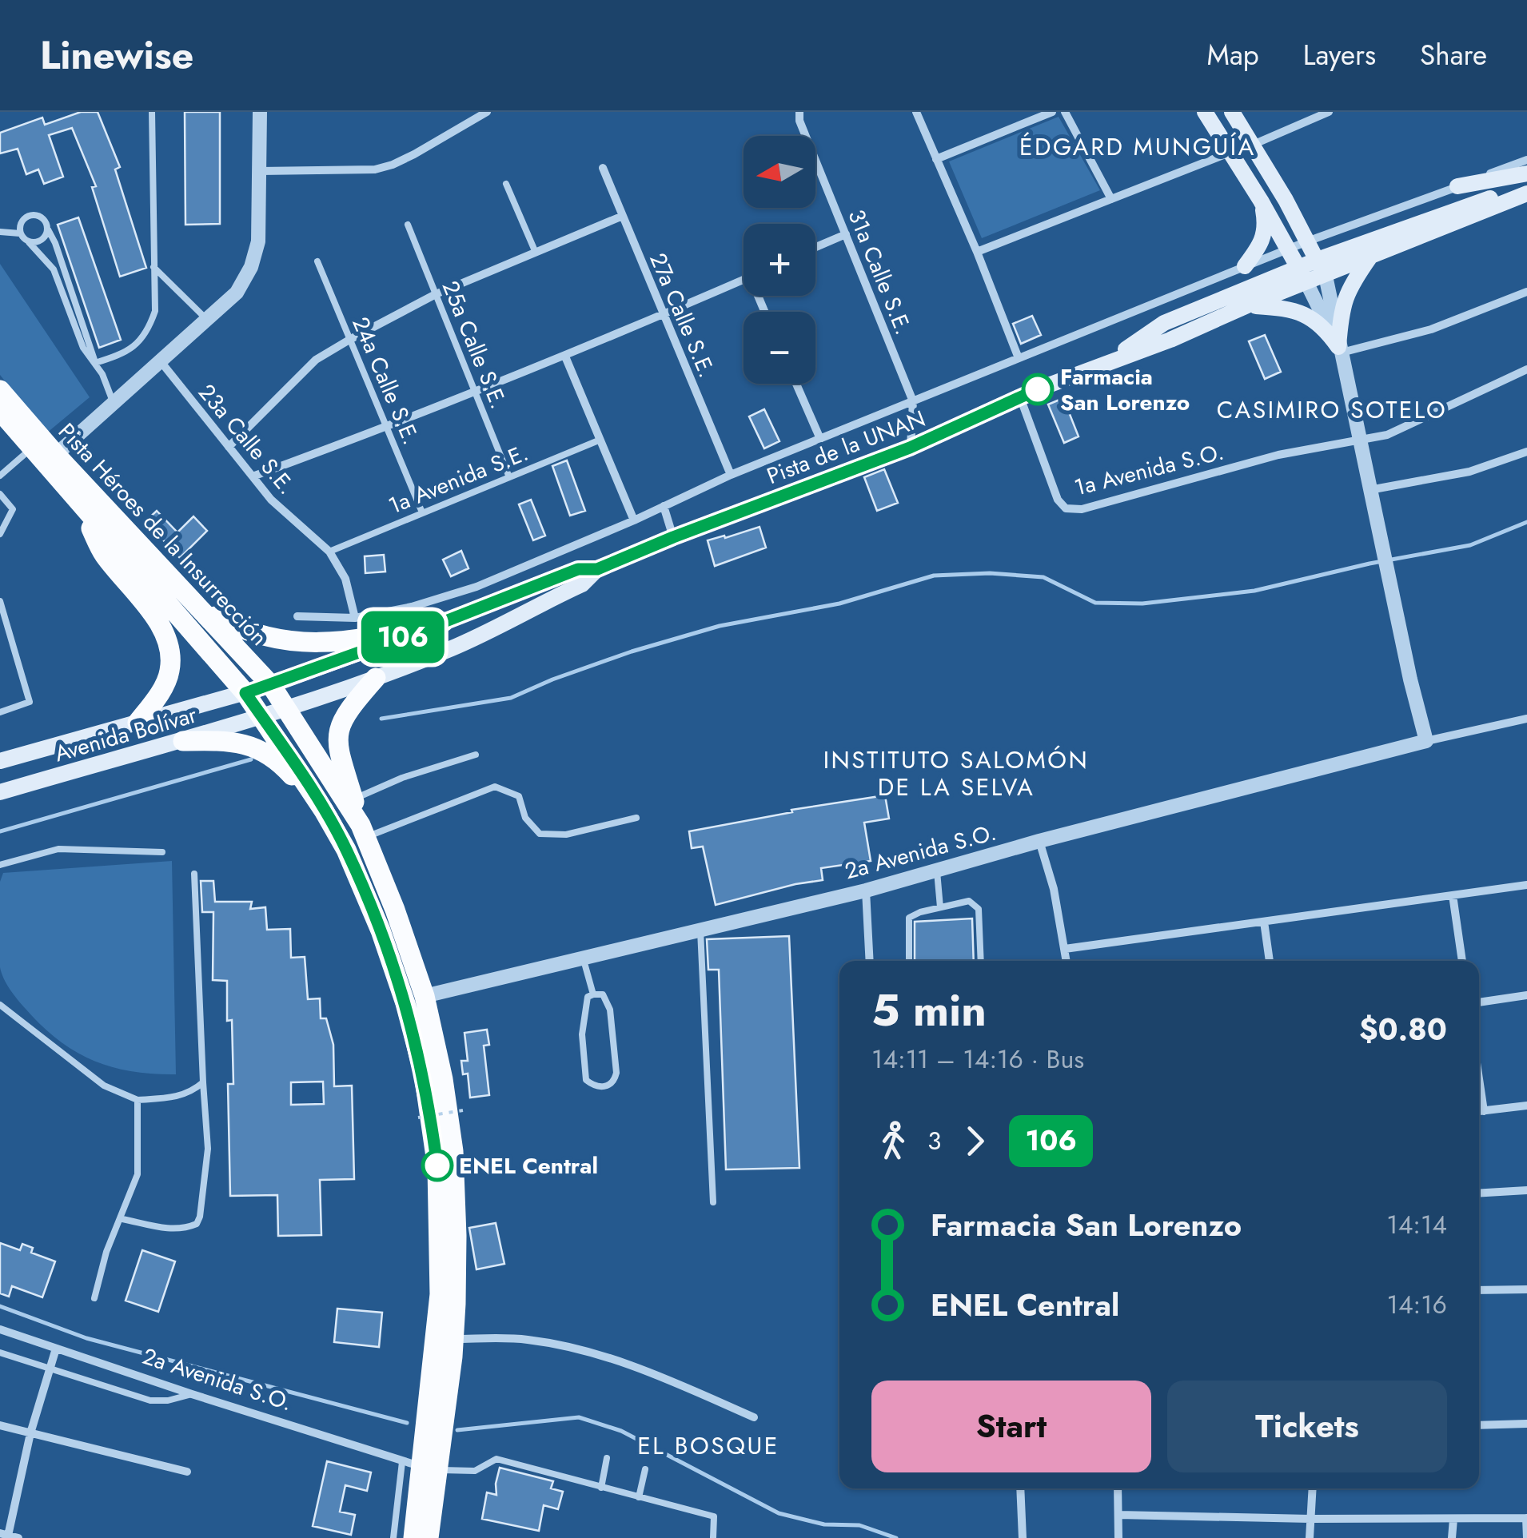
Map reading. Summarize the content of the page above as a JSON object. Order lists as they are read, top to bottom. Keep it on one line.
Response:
{"streets":{"main road":["Pista de la UNAN","Pista Héroes de la Insurrección","Avenida Bolívar"],"street":["31a Calle S.E.","27a Calle S.E.","23a Calle S.E.","1a Avenida S.O.","2a Avenida S.O."],"lane":["25a Calle S.E.","24a Calle S.E.","1a Avenida S.E."]},"crossings":[["31a Calle S.E.","Pista de la UNAN"],["25a Calle S.E.","1a Avenida S.E."],["24a Calle S.E.","1a Avenida S.E."],["23a Calle S.E.","1a Avenida S.E."],["Pista de la UNAN","1a Avenida S.O."],["Pista de la UNAN","Pista Héroes de la Insurrección"],["Pista de la UNAN","Avenida Bolívar"],["Pista Héroes de la Insurrección","Avenida Bolívar"],["Pista Héroes de la Insurrección","2a Avenida S.O."]],"districts":["ÉDGARD MUNGUÍA","CASIMIRO SOTELO","INSTITUTO SALOMÓN DE LA SELVA","EL BOSQUE"],"places":["Farmacia San Lorenzo","ENEL Central"],"lines":["bus line 106"],"north":"left","page":{"header":"Linewise","nav":["Map","Layers","Share"],"on_map":"106","map_buttons":["+","−"],"heading":["5 min","14:11 – 14:16 · Bus","$0.80"],"legs":["3","106"],"list":[{"name":"Farmacia San Lorenzo","value":"14:14"},{"name":"ENEL Central","value":"14:16"}],"buttons":["Start","Tickets"]}}
